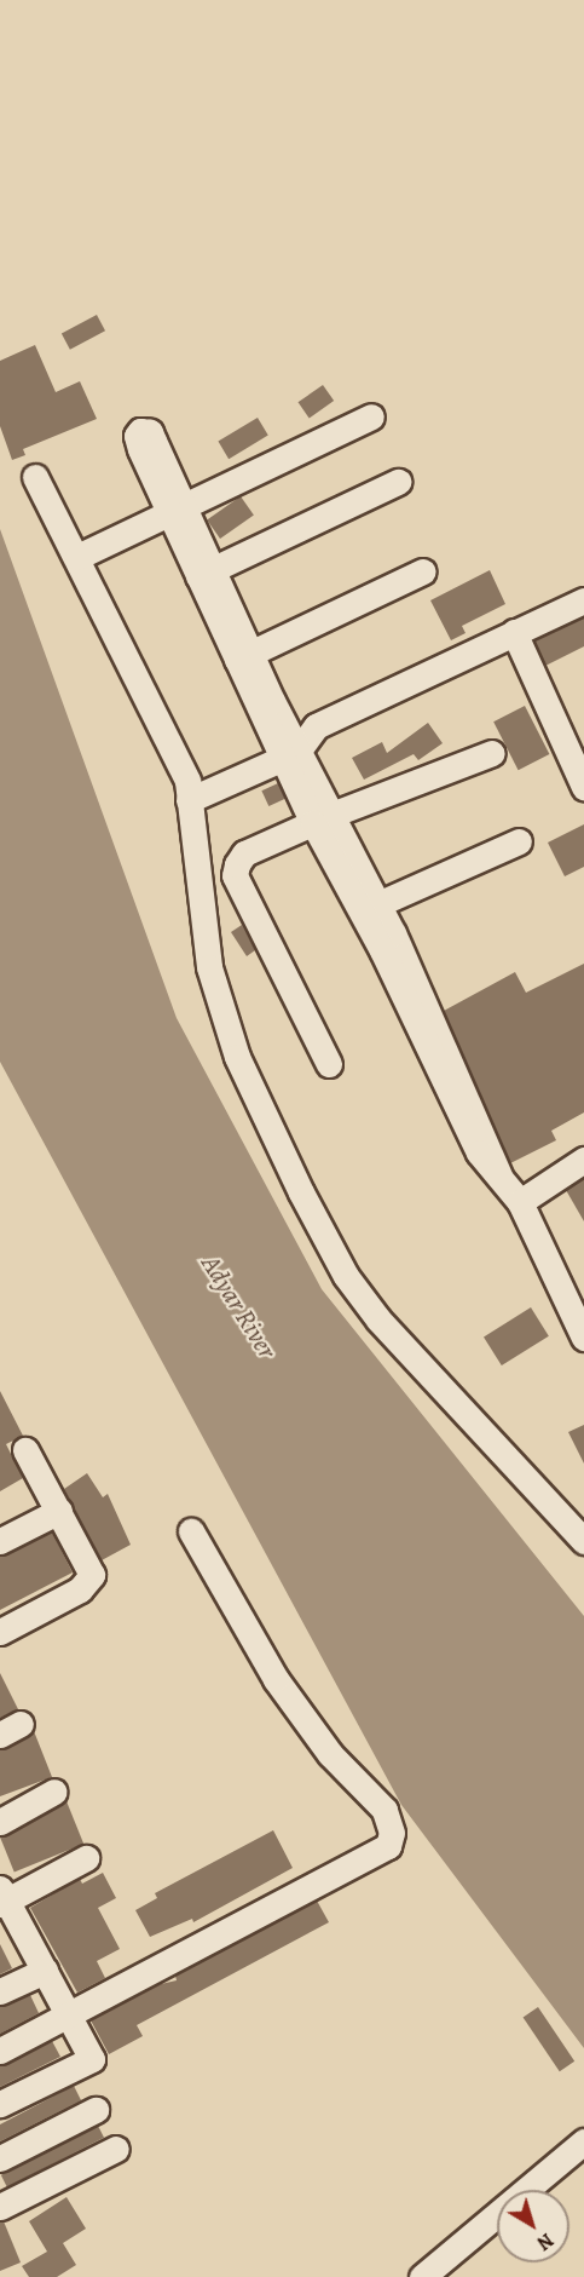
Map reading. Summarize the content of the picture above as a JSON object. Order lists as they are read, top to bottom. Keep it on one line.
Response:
{"water":["Adyar River"],"north":"bottom right"}
